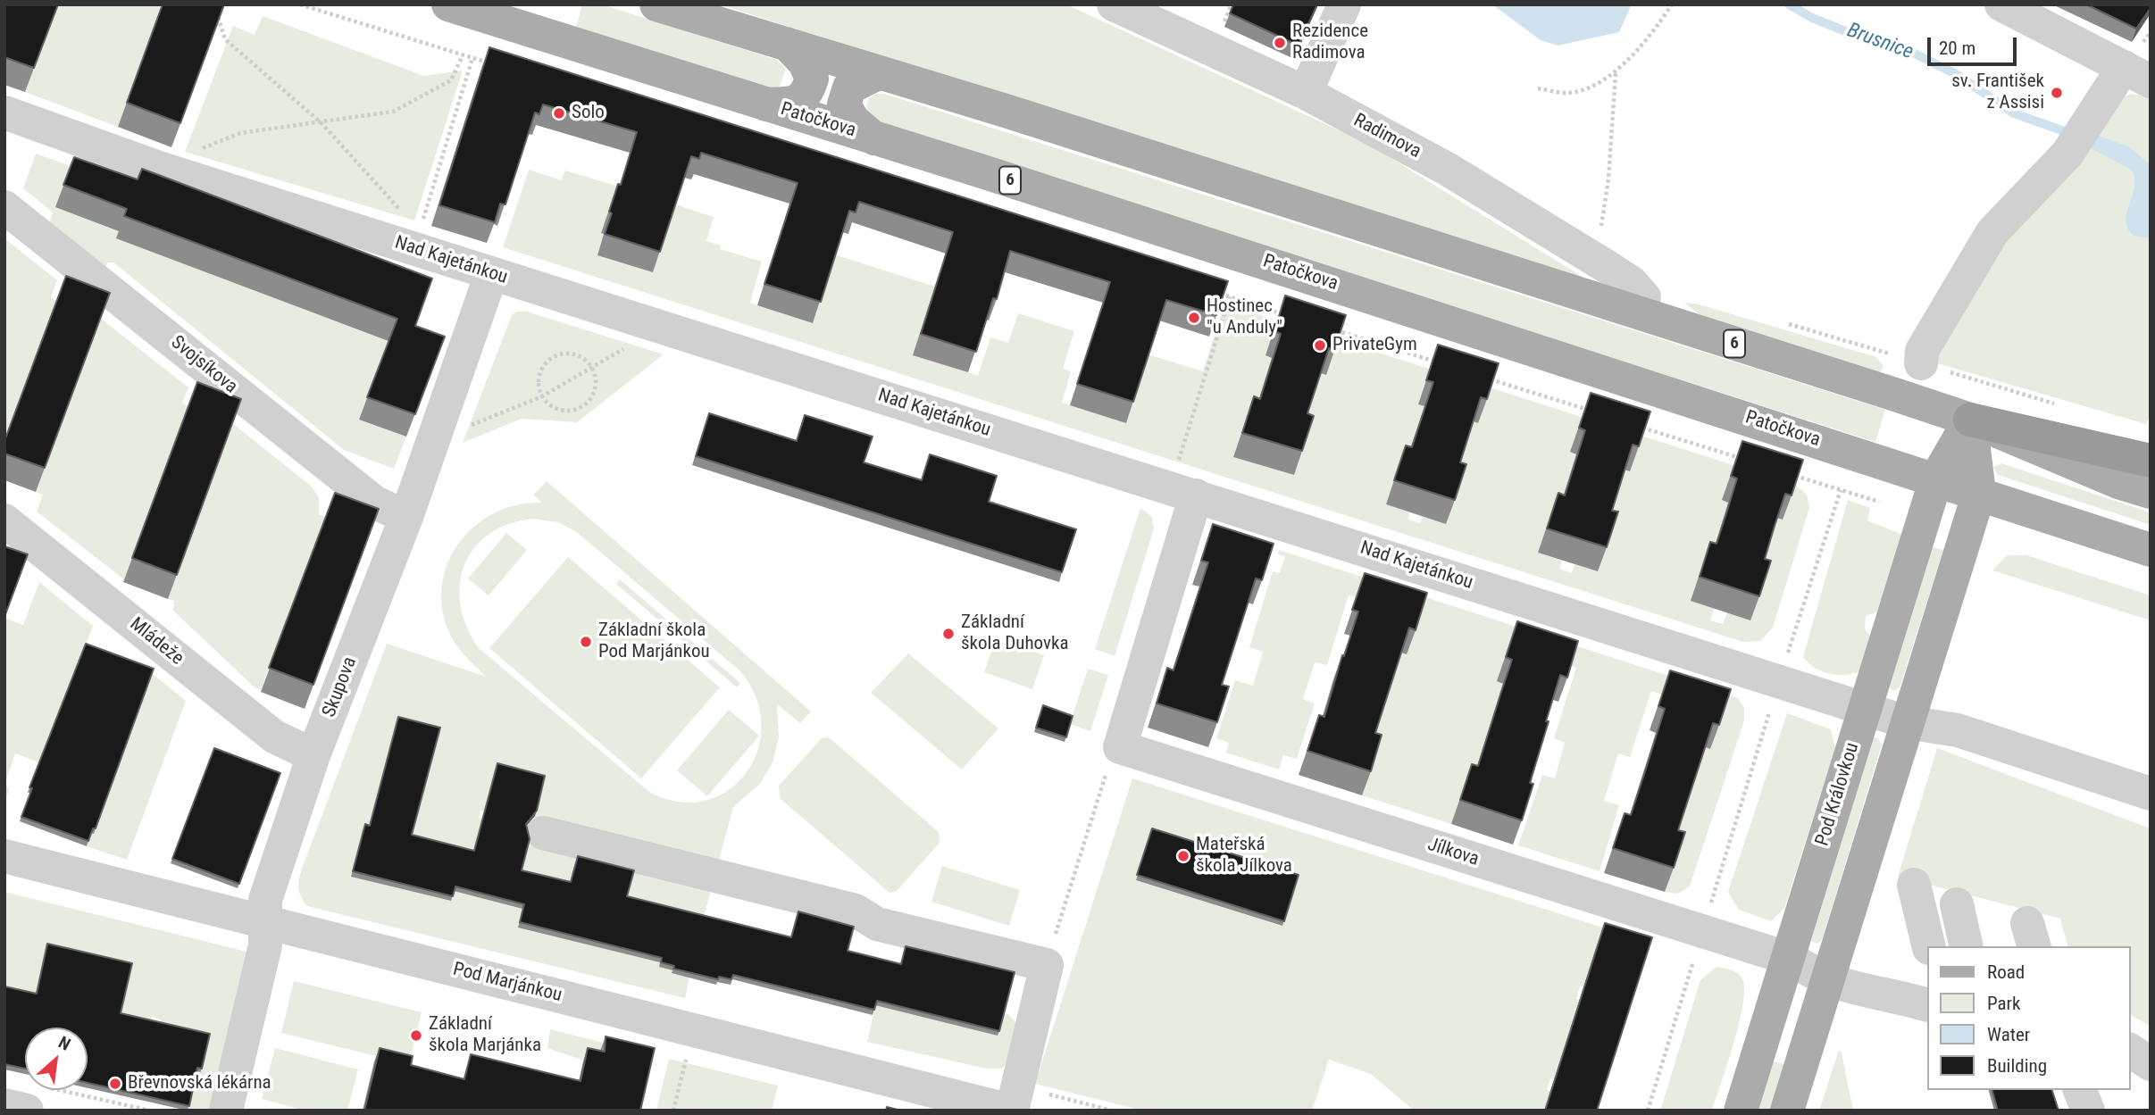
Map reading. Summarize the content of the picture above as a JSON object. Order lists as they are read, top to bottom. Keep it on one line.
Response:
{"streets":{"main road":["Patočkova","6","Pod Královkou"],"street":["Radimova","Nad Kajetánkou","Svojsíkova","Mládeže","Skupova","Jílkova","Pod Marjánkou"]},"crossings":[["Patočkova","Pod Královkou"],["6","Pod Královkou"],["Nad Kajetánkou","Skupova"],["Nad Kajetánkou","Pod Královkou"],["Svojsíkova","Skupova"],["Mládeže","Skupova"],["Skupova","Pod Marjánkou"],["Pod Královkou","Jílkova"]],"water":["Brusnice"],"places":["Rezidence Radimova","sv. František z Assisi","Solo","Hostinec \"u Anduly\"","PrivateGym","Základní škola Duhovka","Základní škola Pod Marjánkou","Mateřská škola Jílkova","Základní škola Marjánka","Břevnovská lékárna"],"legend":["Road","Park","Water","Building"],"scale_bar":"20 m","north":"top right"}
